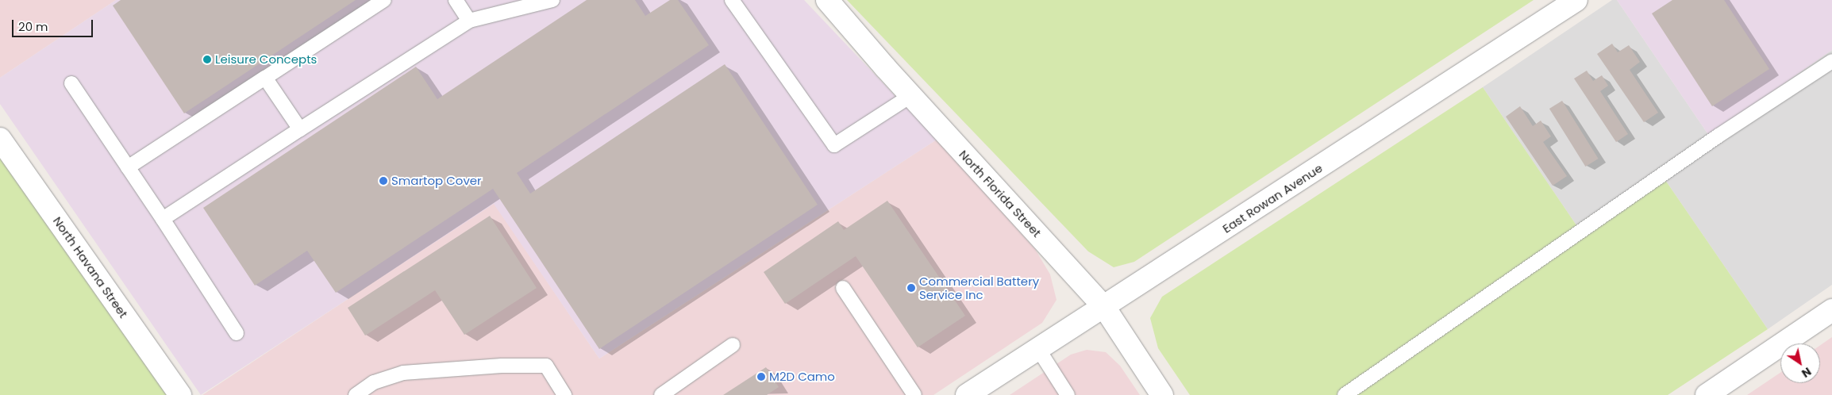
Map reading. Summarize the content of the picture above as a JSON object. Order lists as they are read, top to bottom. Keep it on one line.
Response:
{"streets":{"street":["North Florida Street","East Rowan Avenue","North Havana Street"]},"crossings":[["North Florida Street","East Rowan Avenue"]],"places":["Leisure Concepts","Smartop Cover","Commercial Battery Service Inc","M2D Camo"],"scale_bar":"20 m","north":"bottom right"}
